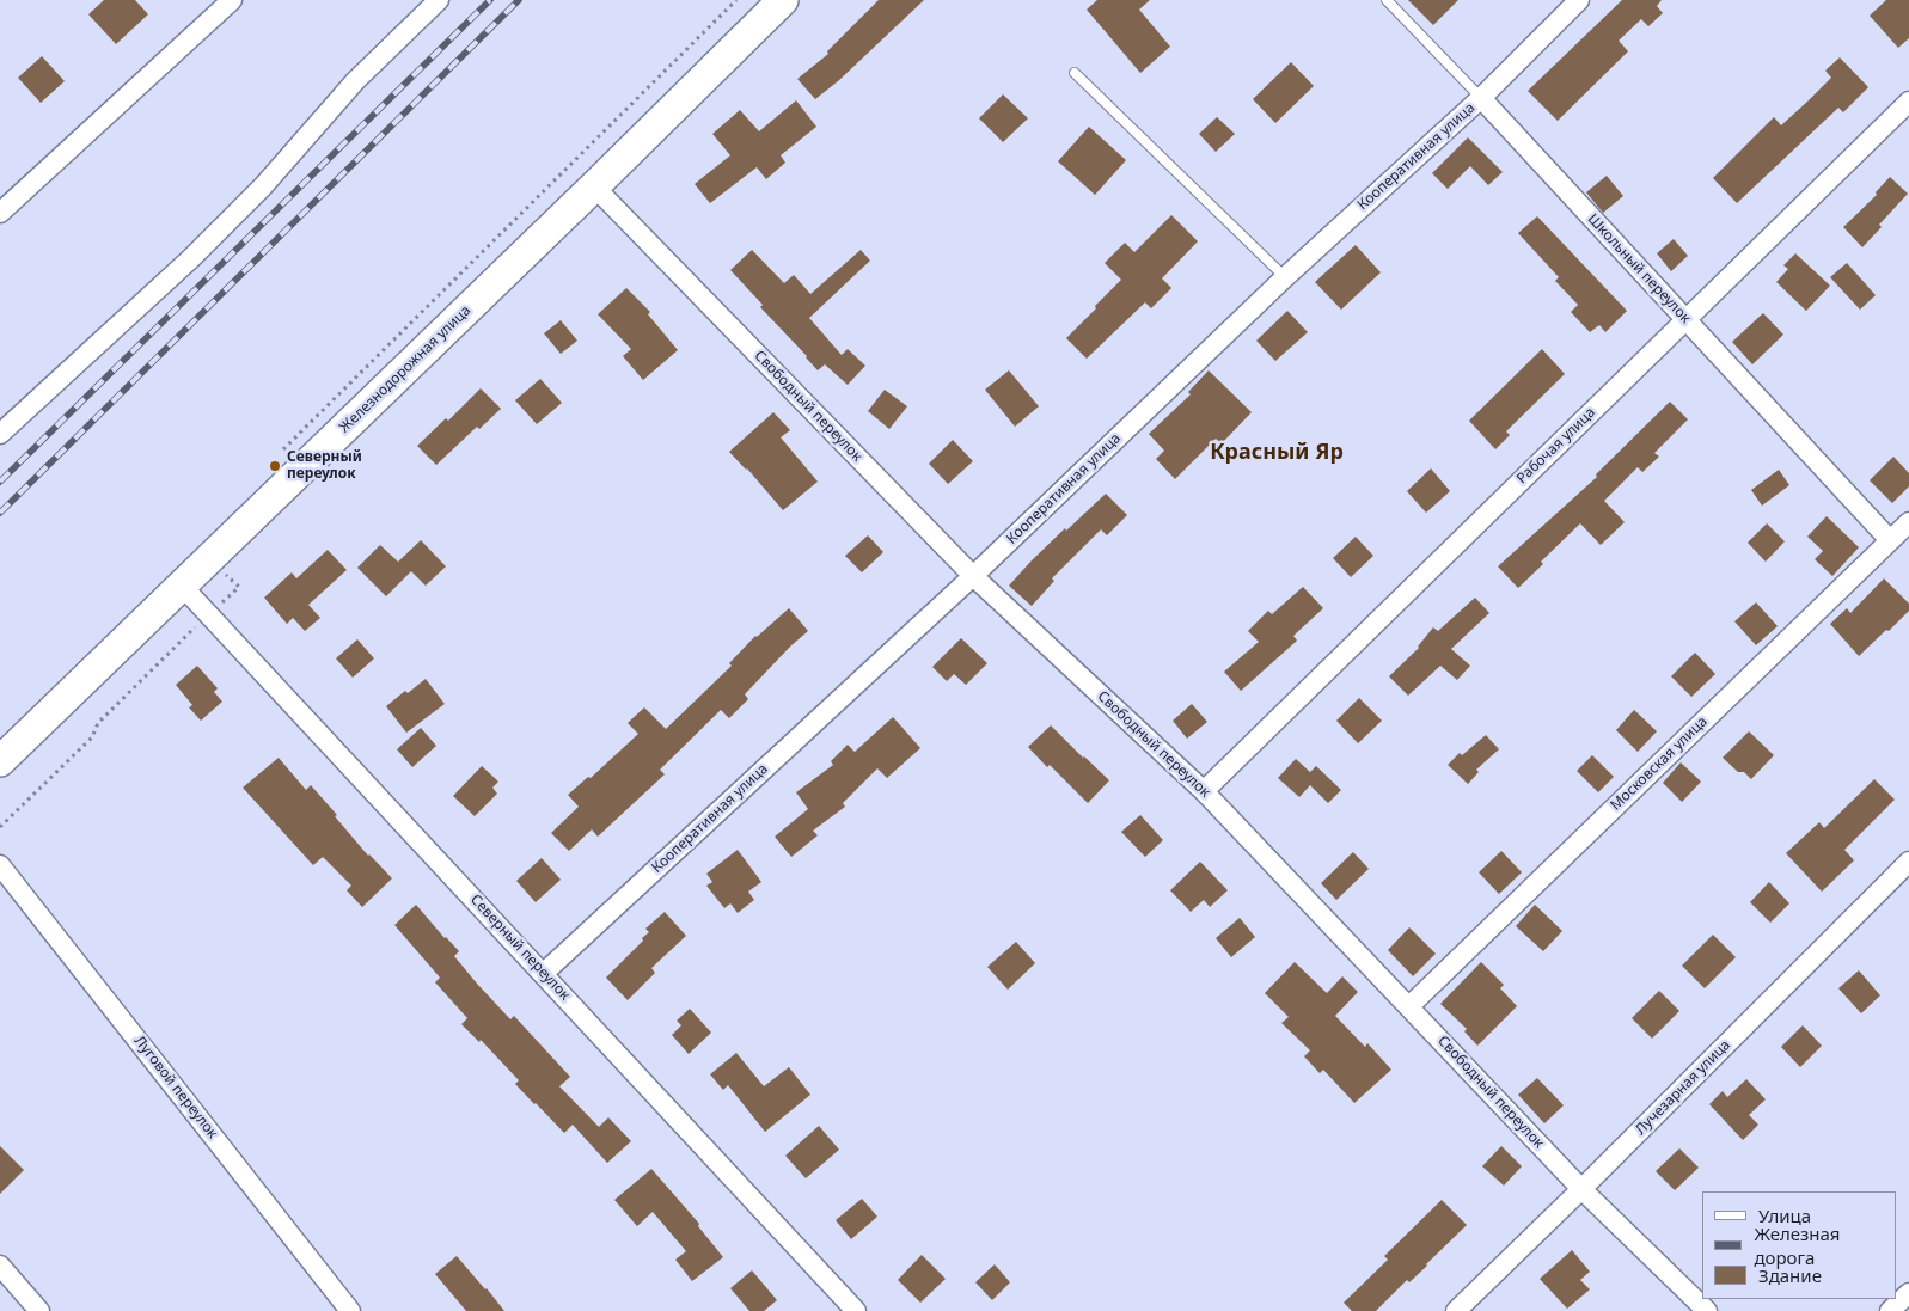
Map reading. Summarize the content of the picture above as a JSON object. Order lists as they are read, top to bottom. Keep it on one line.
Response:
{"streets":{"main road":["Железнодорожная улица"],"street":["Кооперативная улица","Школьный переулок","Свободный переулок","Рабочая улица","Московская улица","Северный переулок","Луговой переулок","Лучезарная улица"]},"crossings":[["Кооперативная улица","Школьный переулок"],["Кооперативная улица","Свободный переулок"],["Кооперативная улица","Северный переулок"],["Школьный переулок","Рабочая улица"],["Школьный переулок","Московская улица"],["Железнодорожная улица","Свободный переулок"],["Железнодорожная улица","Северный переулок"],["Свободный переулок","Рабочая улица"],["Свободный переулок","Московская улица"],["Свободный переулок","Лучезарная улица"]],"districts":["Красный Яр"],"places":["Северный переулок"],"legend":["Улица","Железная дорога","Здание"]}
